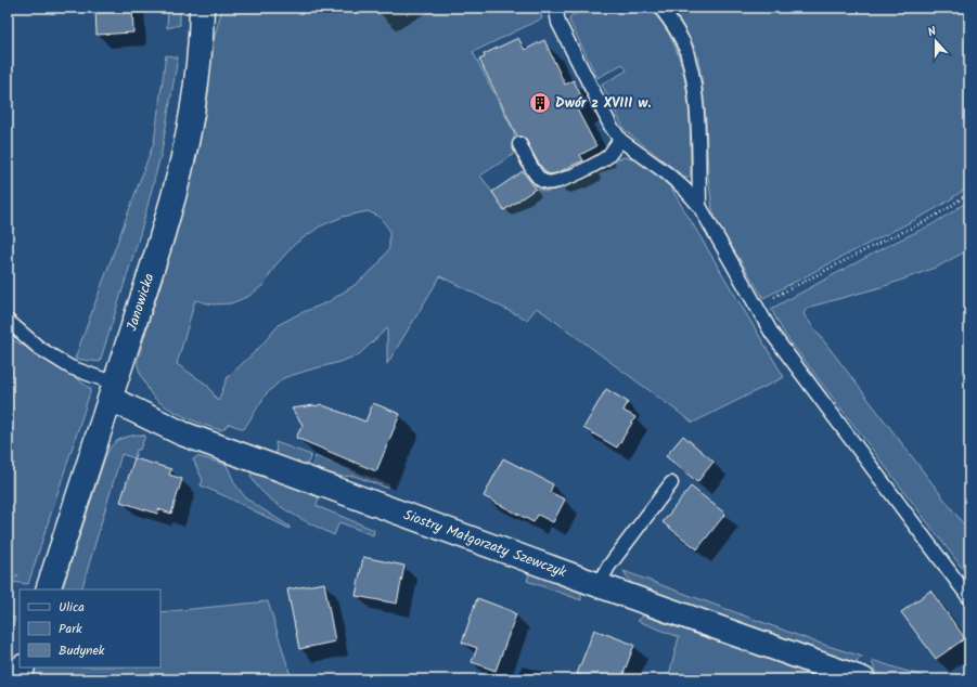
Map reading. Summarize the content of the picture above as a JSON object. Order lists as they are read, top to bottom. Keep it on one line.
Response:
{"streets":{"street":["Janowicka","Siostry Małgorzaty Szewczyk"]},"crossings":[["Janowicka","Siostry Małgorzaty Szewczyk"]],"places":{"building":["Dwór z XVIII w."]},"legend":["Ulica","Park","Budynek"],"north":"top"}
